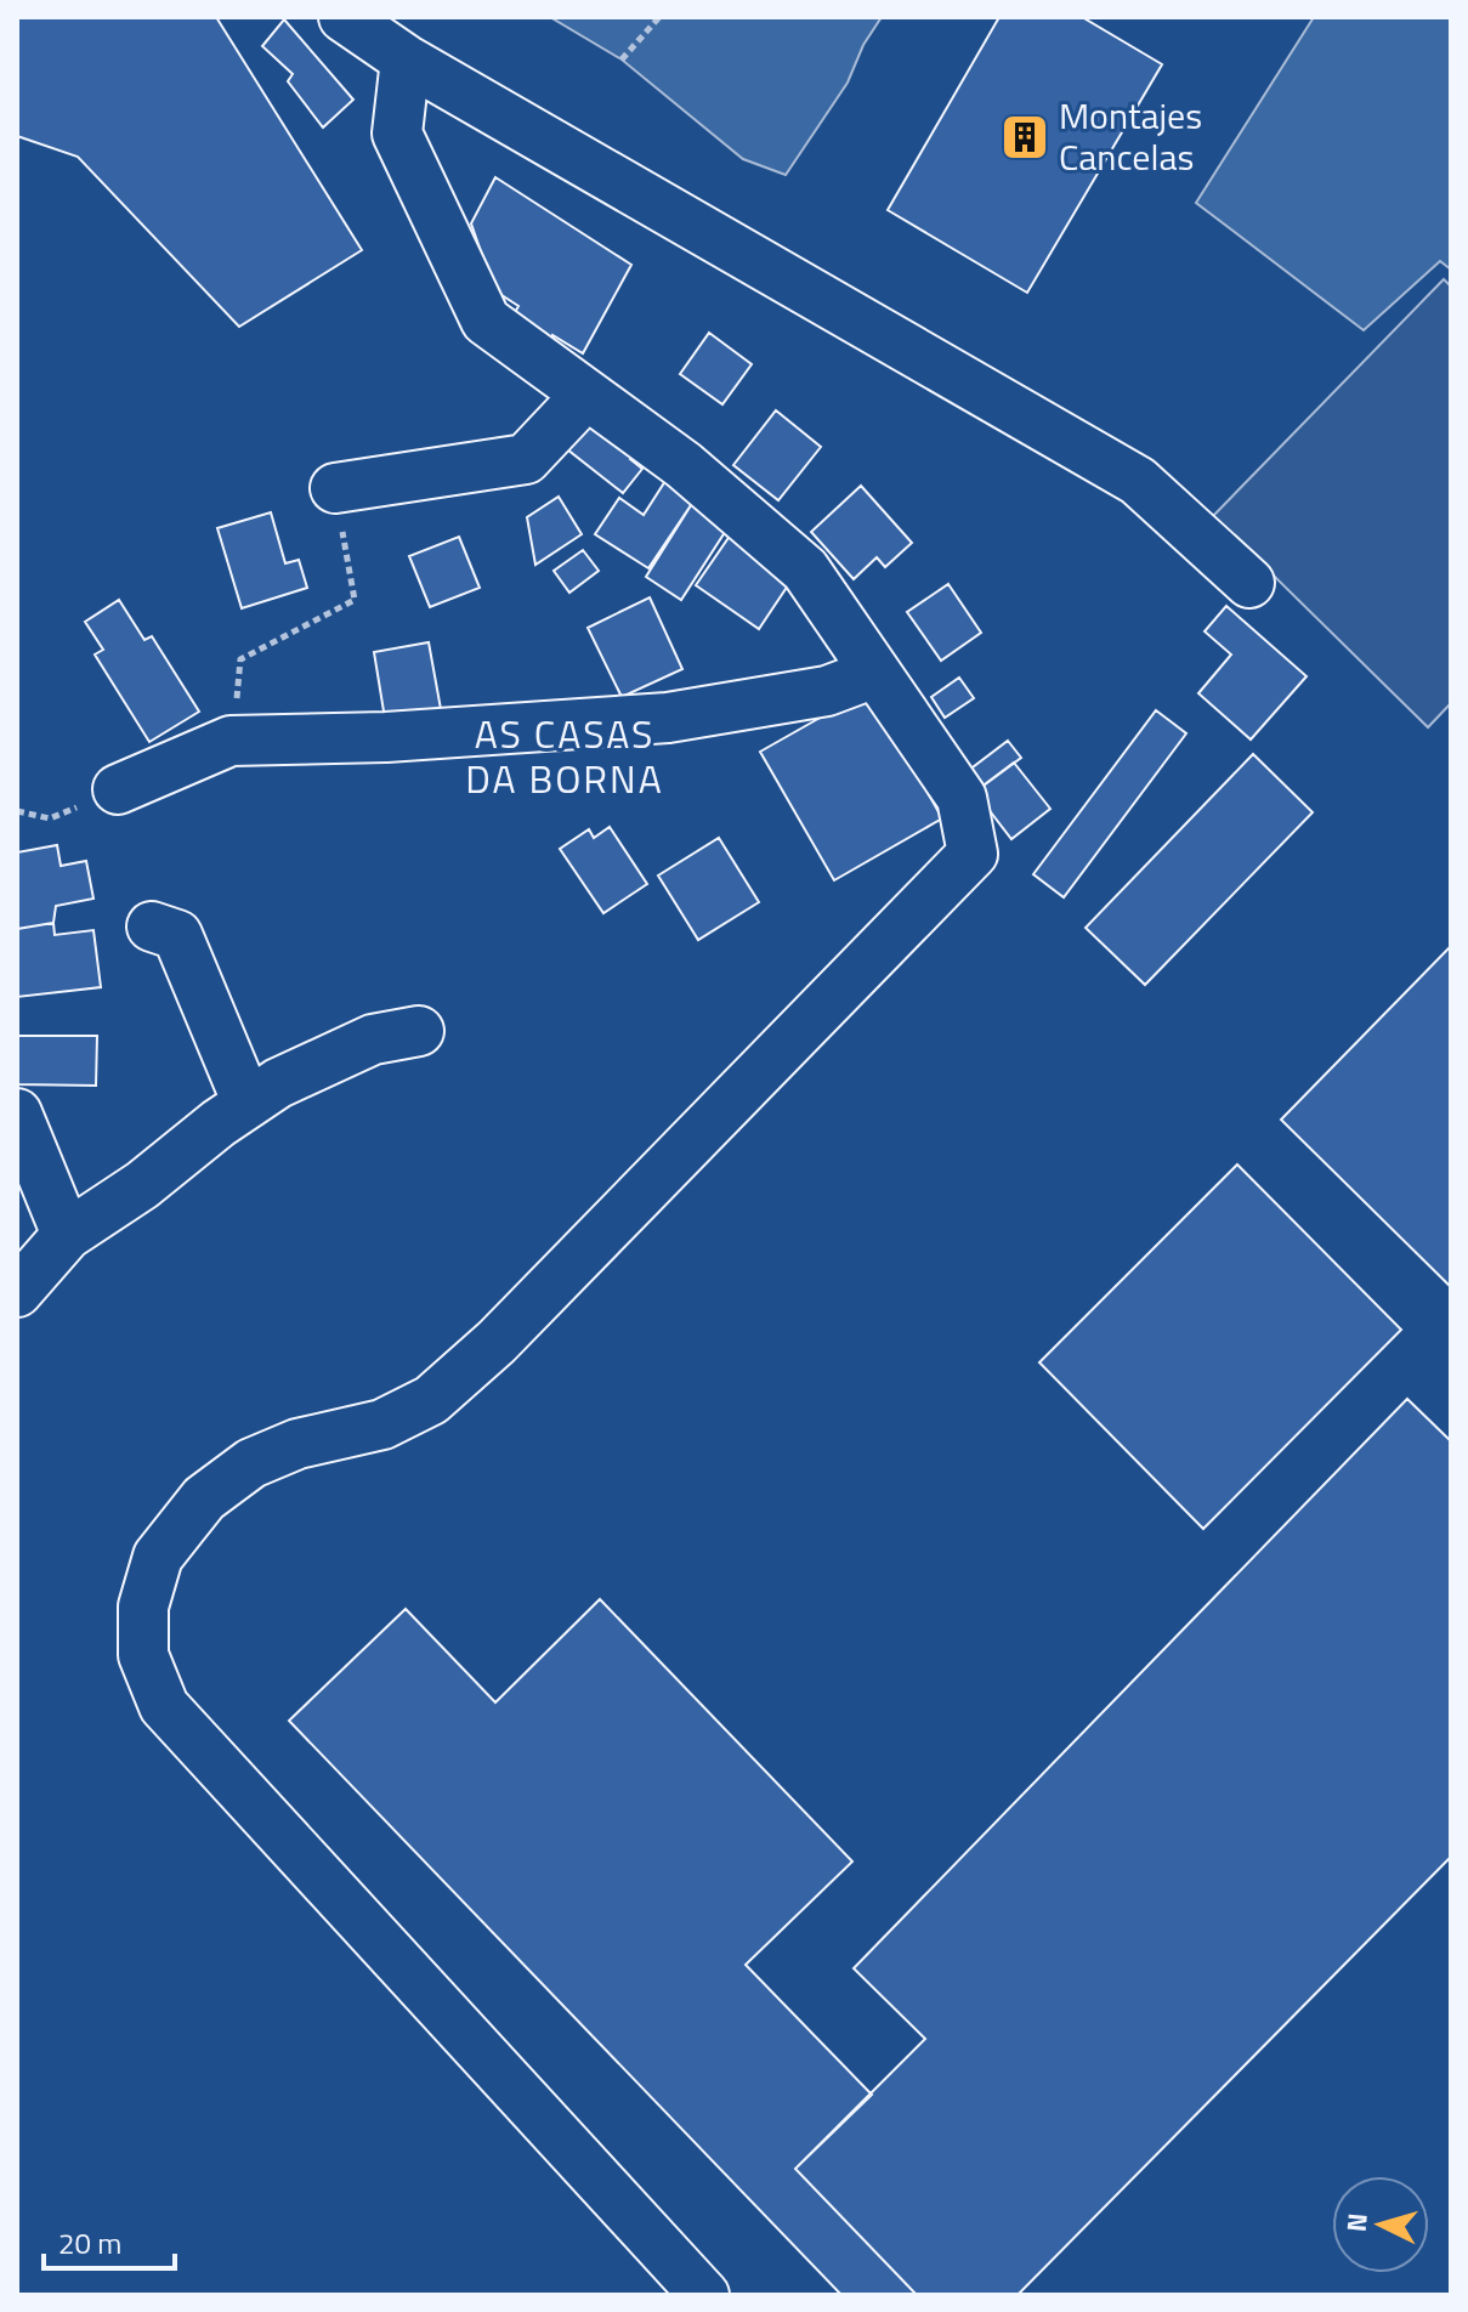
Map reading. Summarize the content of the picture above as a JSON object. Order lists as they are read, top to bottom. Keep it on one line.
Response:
{"districts":["AS CASAS DA BORNA"],"places":{"building":["Montajes Cancelas"]},"scale_bar":"20 m","north":"left"}
